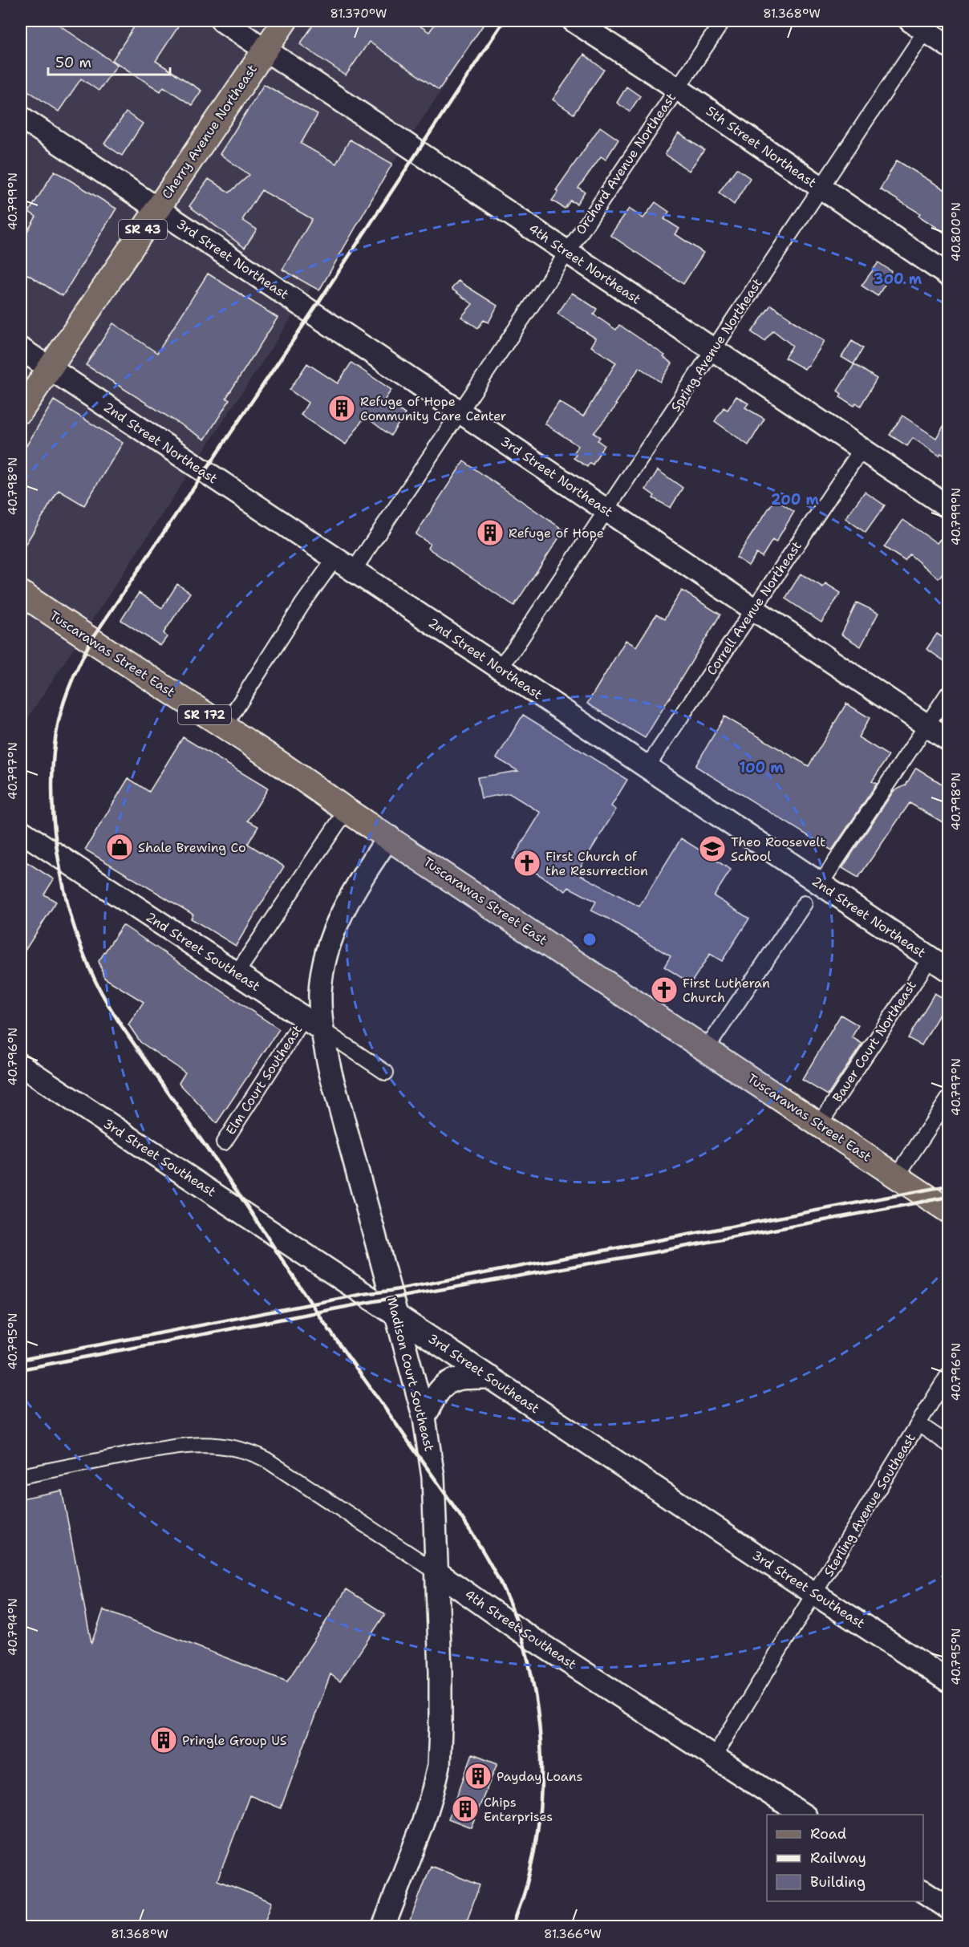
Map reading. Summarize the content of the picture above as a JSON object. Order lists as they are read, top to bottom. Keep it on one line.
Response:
{"streets":{"main road":["Cherry Avenue Northeast","SR 43","Tuscarawas Street East","SR 172"],"street":["5th Street Northeast","Orchard Avenue Northeast","3rd Street Northeast","4th Street Northeast","Spring Avenue Northeast","2nd Street Northeast","Correll Avenue Northeast","2nd Street Southeast","Bauer Court Northeast","Elm Court Southeast","3rd Street Southeast","Madison Court Southeast","Sterling Avenue Southeast","4th Street Southeast"]},"crossings":[["Cherry Avenue Northeast","3rd Street Northeast"],["Cherry Avenue Northeast","4th Street Northeast"],["Cherry Avenue Northeast","2nd Street Northeast"],["5th Street Northeast","Orchard Avenue Northeast"],["5th Street Northeast","Spring Avenue Northeast"],["Orchard Avenue Northeast","3rd Street Northeast"],["Orchard Avenue Northeast","4th Street Northeast"],["Orchard Avenue Northeast","2nd Street Northeast"],["3rd Street Northeast","Spring Avenue Northeast"],["3rd Street Northeast","Correll Avenue Northeast"],["4th Street Northeast","Spring Avenue Northeast"],["4th Street Northeast","Correll Avenue Northeast"],["Spring Avenue Northeast","2nd Street Northeast"],["2nd Street Northeast","Correll Avenue Northeast"],["2nd Street Northeast","Bauer Court Northeast"],["Tuscarawas Street East","Bauer Court Northeast"],["Tuscarawas Street East","Madison Court Southeast"],["2nd Street Southeast","Elm Court Southeast"],["2nd Street Southeast","Madison Court Southeast"],["3rd Street Southeast","Madison Court Southeast"],["3rd Street Southeast","Sterling Avenue Southeast"],["Madison Court Southeast","4th Street Southeast"],["Sterling Avenue Southeast","4th Street Southeast"]],"places":{"building":["Refuge of Hope Community Care Center","Refuge of Hope","Pringle Group US","Payday Loans","Chips Enterprises"],"shop":["Shale Brewing Co"],"school or university":["Theo Roosevelt School"],"church":["First Church of the Resurrection","First Lutheran Church"]},"legend":["Road","Railway","Building"],"scale_bar":"50 m","coordinates":["81.370°W","81.368°W","40.799°N","40.800°N","40.798°N","40.797°N","40.796°N","40.795°N","40.794°N","81.366°W"],"rings":["300 m","200 m","100 m"]}
